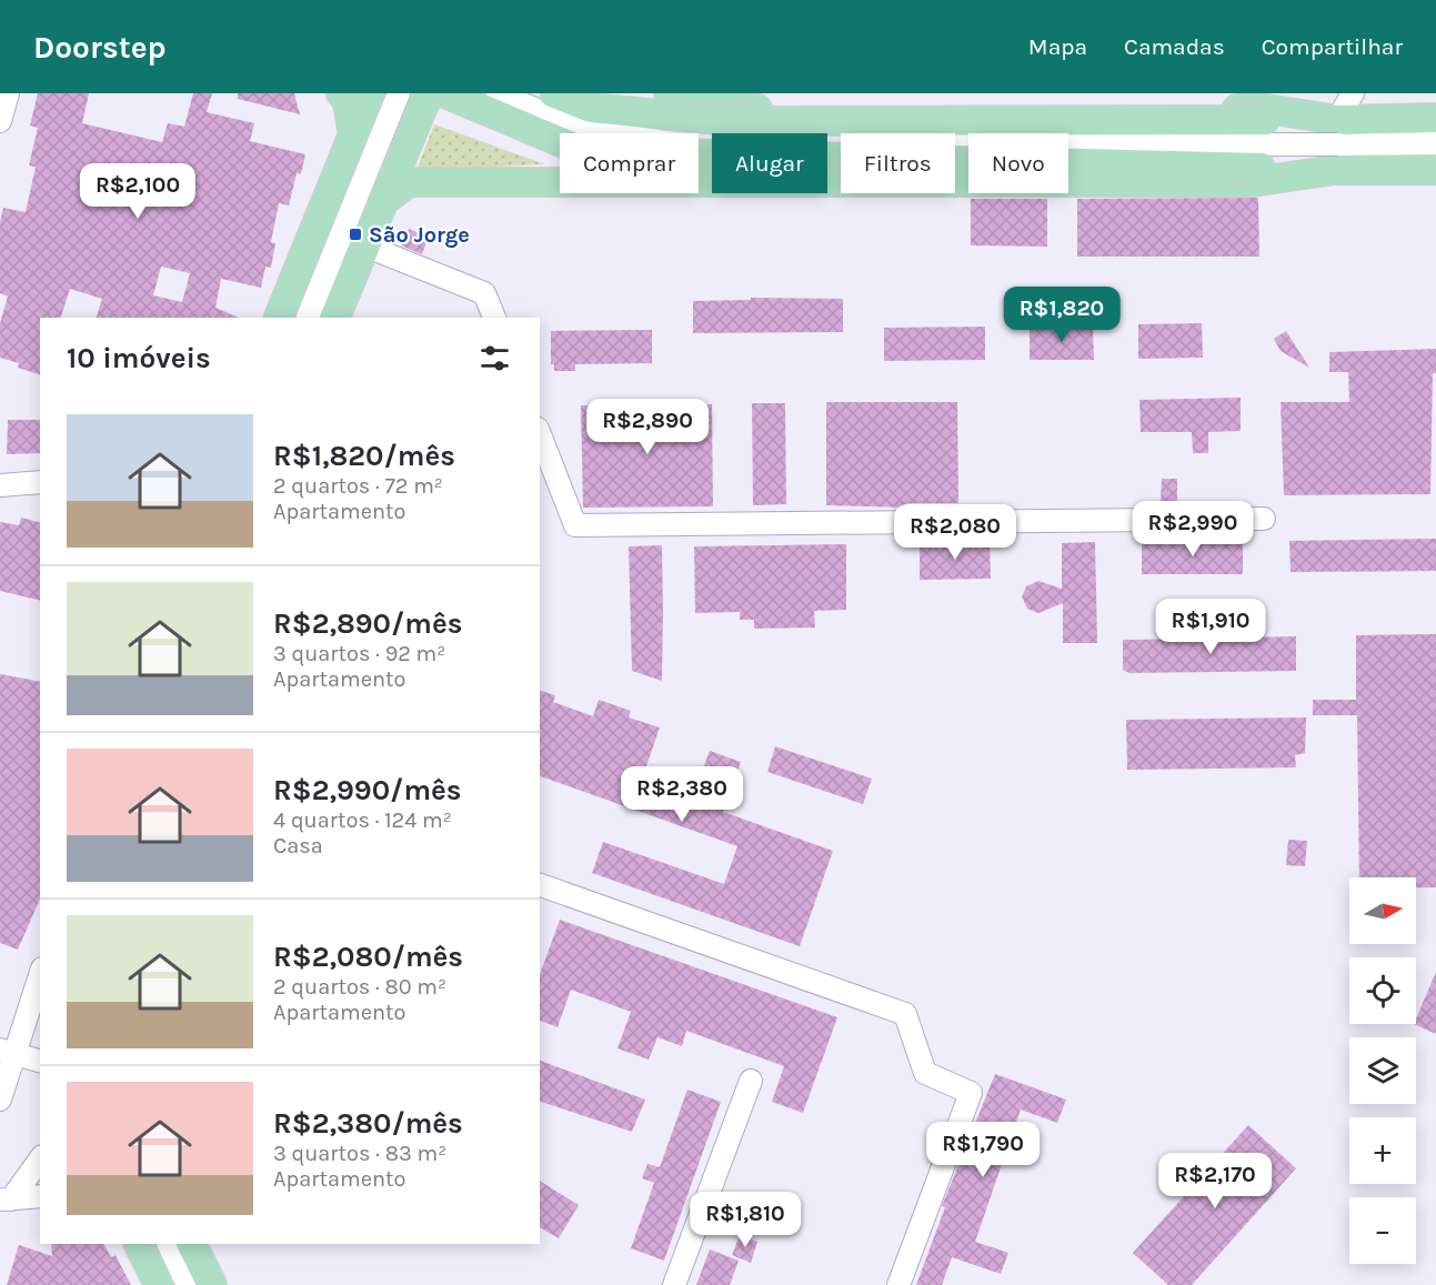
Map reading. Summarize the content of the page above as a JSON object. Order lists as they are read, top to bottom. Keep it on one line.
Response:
{"places":{"transit":["São Jorge"]},"north":"right","page":{"header":"Doorstep","nav":["Mapa","Camadas","Compartilhar"],"chip":["Comprar","Alugar","Filtros","Novo"],"price":["R$2,100","R$1,820","R$2,890","R$2,990","R$2,080","R$1,910","R$2,380","R$1,790","R$2,170","R$1,810"],"heading":"10 imóveis","list":[{"name":"R$1,820/mês","note":"2 quartos · 72 m² · Apartamento"},{"name":"R$2,890/mês","note":"3 quartos · 92 m² · Apartamento"},{"name":"R$2,990/mês","note":"4 quartos · 124 m² · Casa"},{"name":"R$2,080/mês","note":"2 quartos · 80 m² · Apartamento"},{"name":"R$2,380/mês","note":"3 quartos · 83 m² · Apartamento"}],"map_buttons":["+","−"]}}
